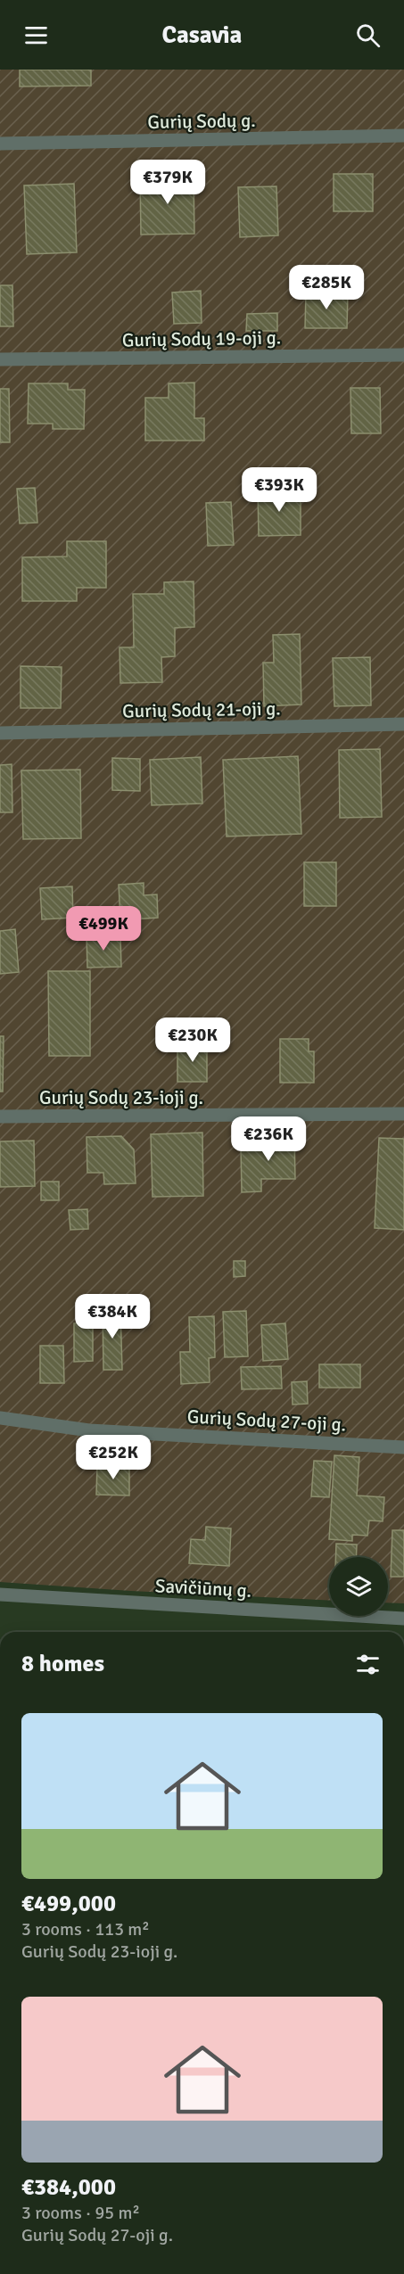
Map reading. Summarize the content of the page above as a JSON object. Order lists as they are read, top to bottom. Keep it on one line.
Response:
{"streets":{"street":["Gurių Sodų g.","Gurių Sodų 19-oji g.","Gurių Sodų 21-oji g.","Gurių Sodų 23-ioji g.","Gurių Sodų 27-oji g.","Savičiūnų g."]},"page":{"header":"Casavia","price":["€379K","€285K","€393K","€499K","€230K","€236K","€384K","€252K"],"heading":"8 homes","list":[{"name":"€499,000","note":"3 rooms · 113 m² · Gurių Sodų 23-ioji g."},{"name":"€384,000","note":"3 rooms · 95 m² · Gurių Sodų 27-oji g."}]}}
